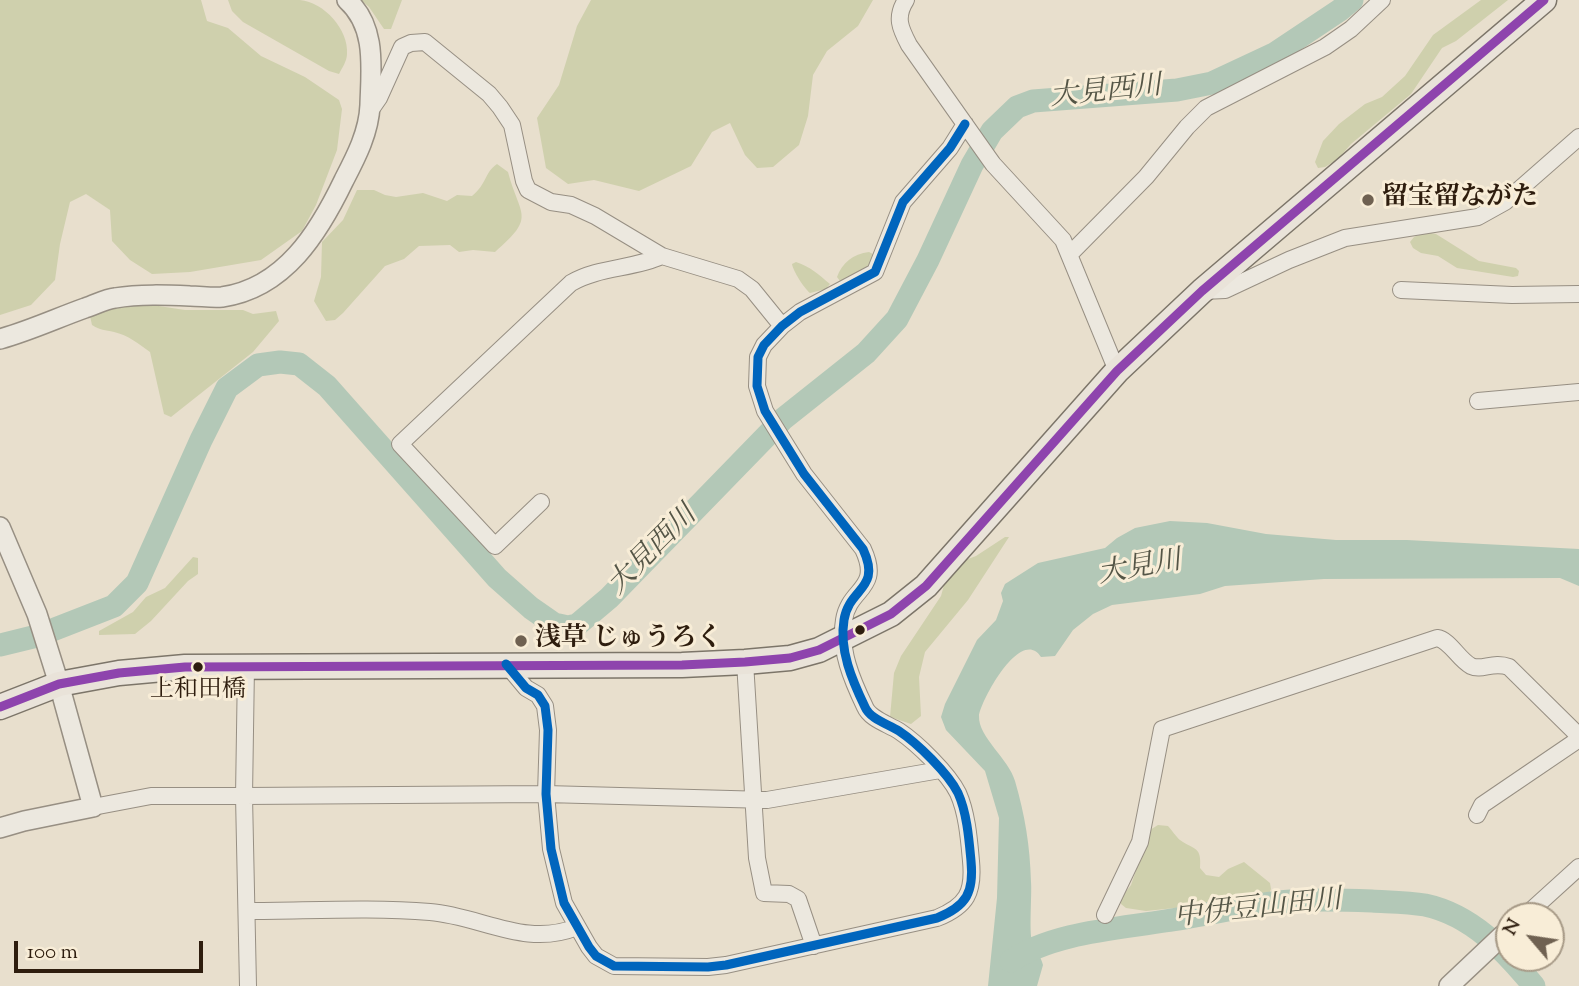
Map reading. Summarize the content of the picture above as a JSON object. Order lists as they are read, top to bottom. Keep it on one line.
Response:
{"water":["大見西川","大見川","中伊豆山田川"],"places":["留宝留ながた","浅草 じゅうろく","上和田橋"],"scale_bar":"100 m","north":"top left"}
